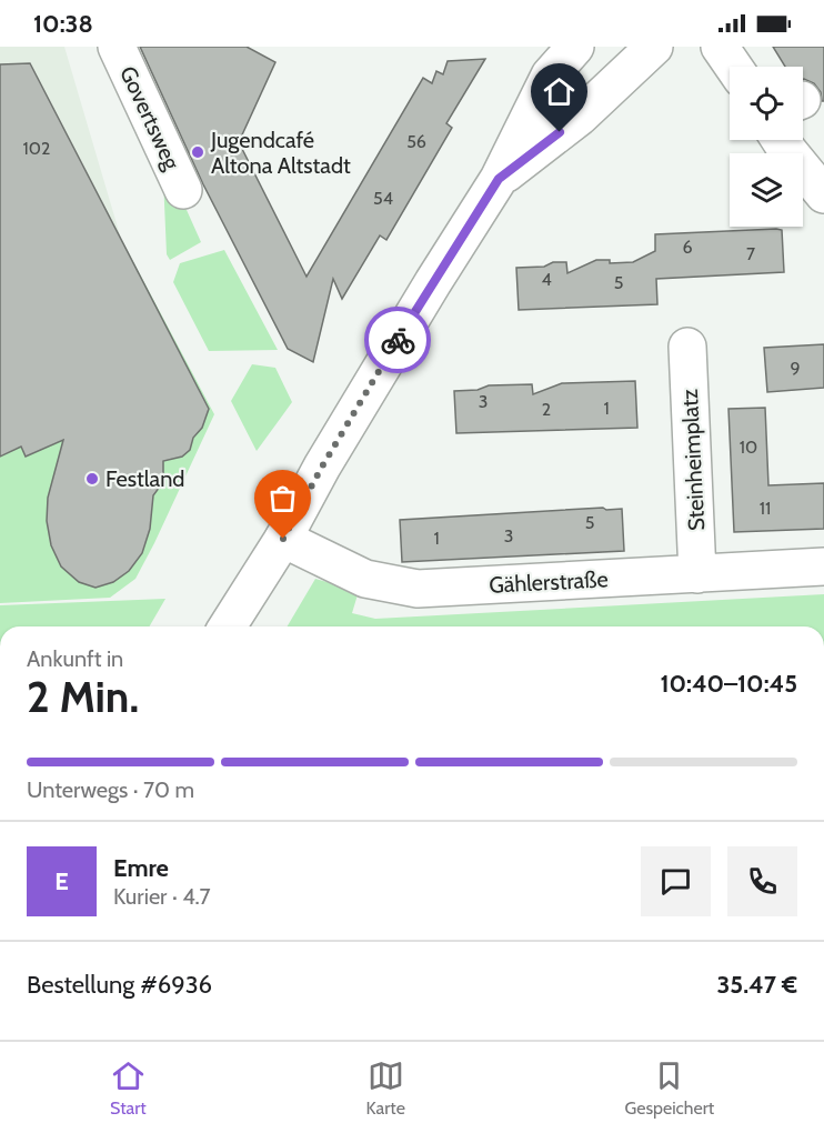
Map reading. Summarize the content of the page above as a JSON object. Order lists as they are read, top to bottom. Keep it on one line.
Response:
{"streets":{"street":["Govertsweg","Steinheimplatz","Gählerstraße"]},"crossings":[["Steinheimplatz","Gählerstraße"]],"places":["Jugendcafé Altona Altstadt","Festland"],"house_numbers":["56","102","54","6","7","4","5","9","3","1","2","10","11","5","3","1"],"page":{"status":"10:38","heading":["2 Min.","Ankunft in","10:40–10:45"],"panel":["Emre","Kurier · 4.7","Bestellung #6936","35.47 €"],"bar":"Unterwegs · 70 m","round":"E","tabs":["Start","Karte","Gespeichert"]}}
